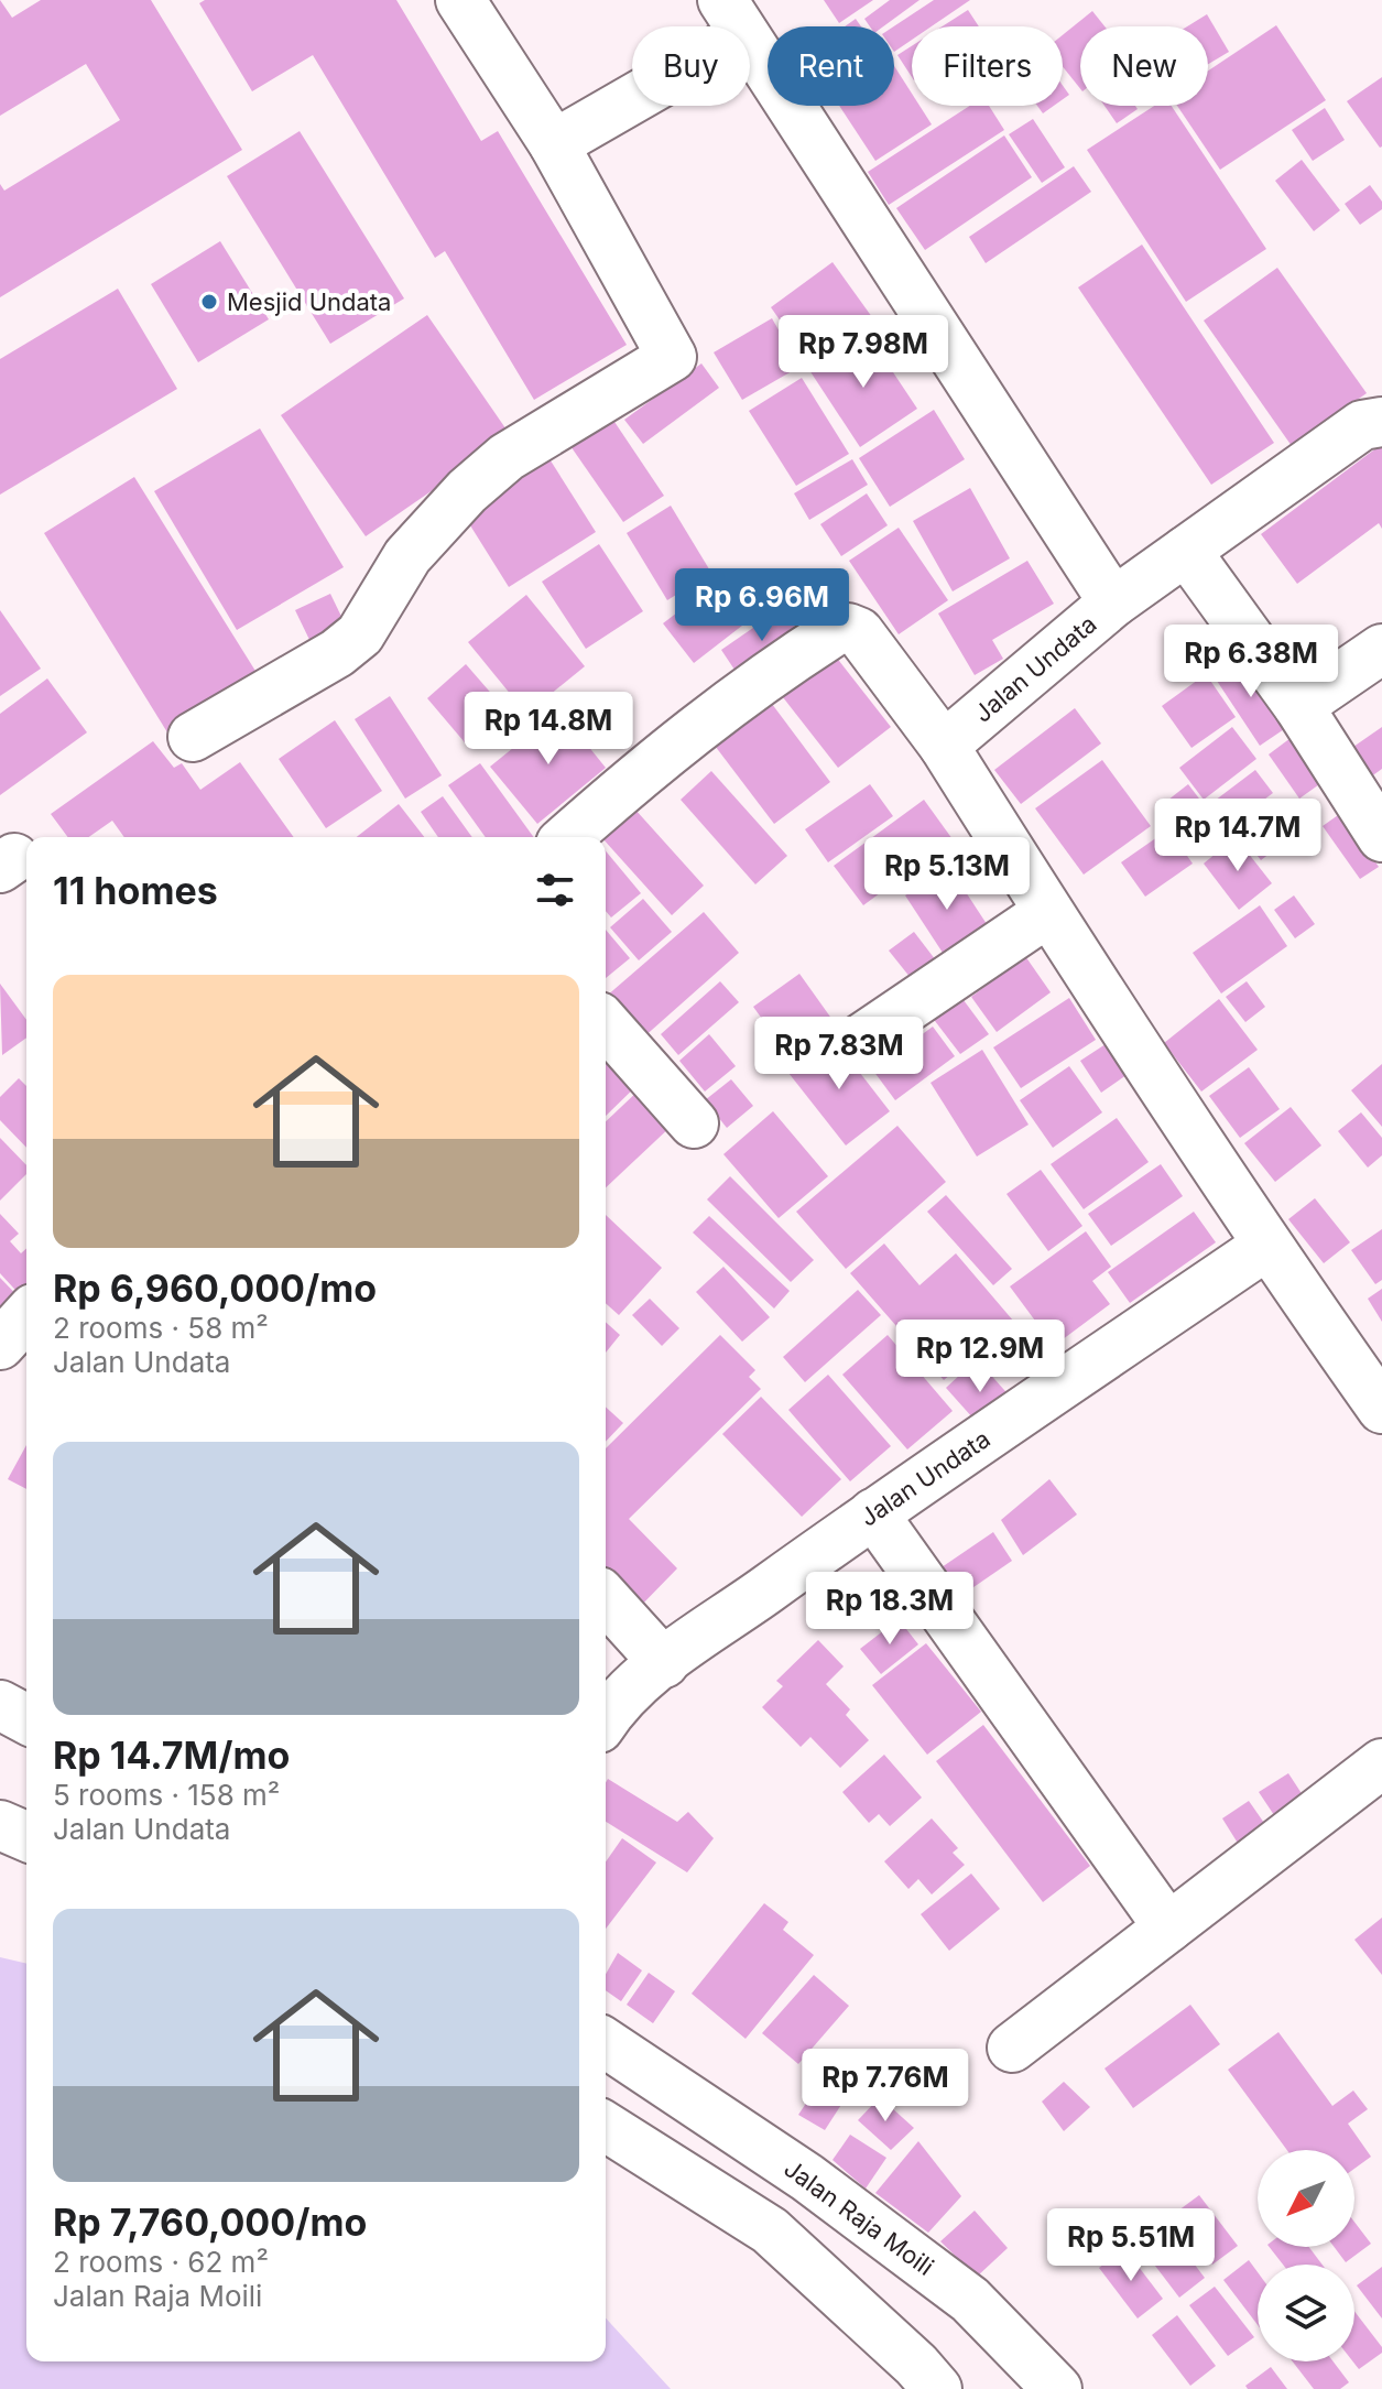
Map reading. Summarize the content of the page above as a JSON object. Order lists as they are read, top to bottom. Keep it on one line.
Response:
{"streets":{"street":["Jalan Undata","Jalan Raja Moili"]},"places":["Mesjid Undata"],"north":"bottom left","page":{"chip":["Buy","Rent","Filters","New"],"price":["Rp 7.98M","Rp 6.96M","Rp 6.38M","Rp 14.8M","Rp 14.7M","Rp 5.13M","Rp 7.83M","Rp 12.9M","Rp 18.3M","Rp 7.76M","Rp 5.51M"],"heading":"11 homes","list":[{"name":"Rp 6,960,000/mo","note":"2 rooms · 58 m² · Jalan Undata"},{"name":"Rp 14.7M/mo","note":"5 rooms · 158 m² · Jalan Undata"},{"name":"Rp 7,760,000/mo","note":"2 rooms · 62 m² · Jalan Raja Moili"}]}}
